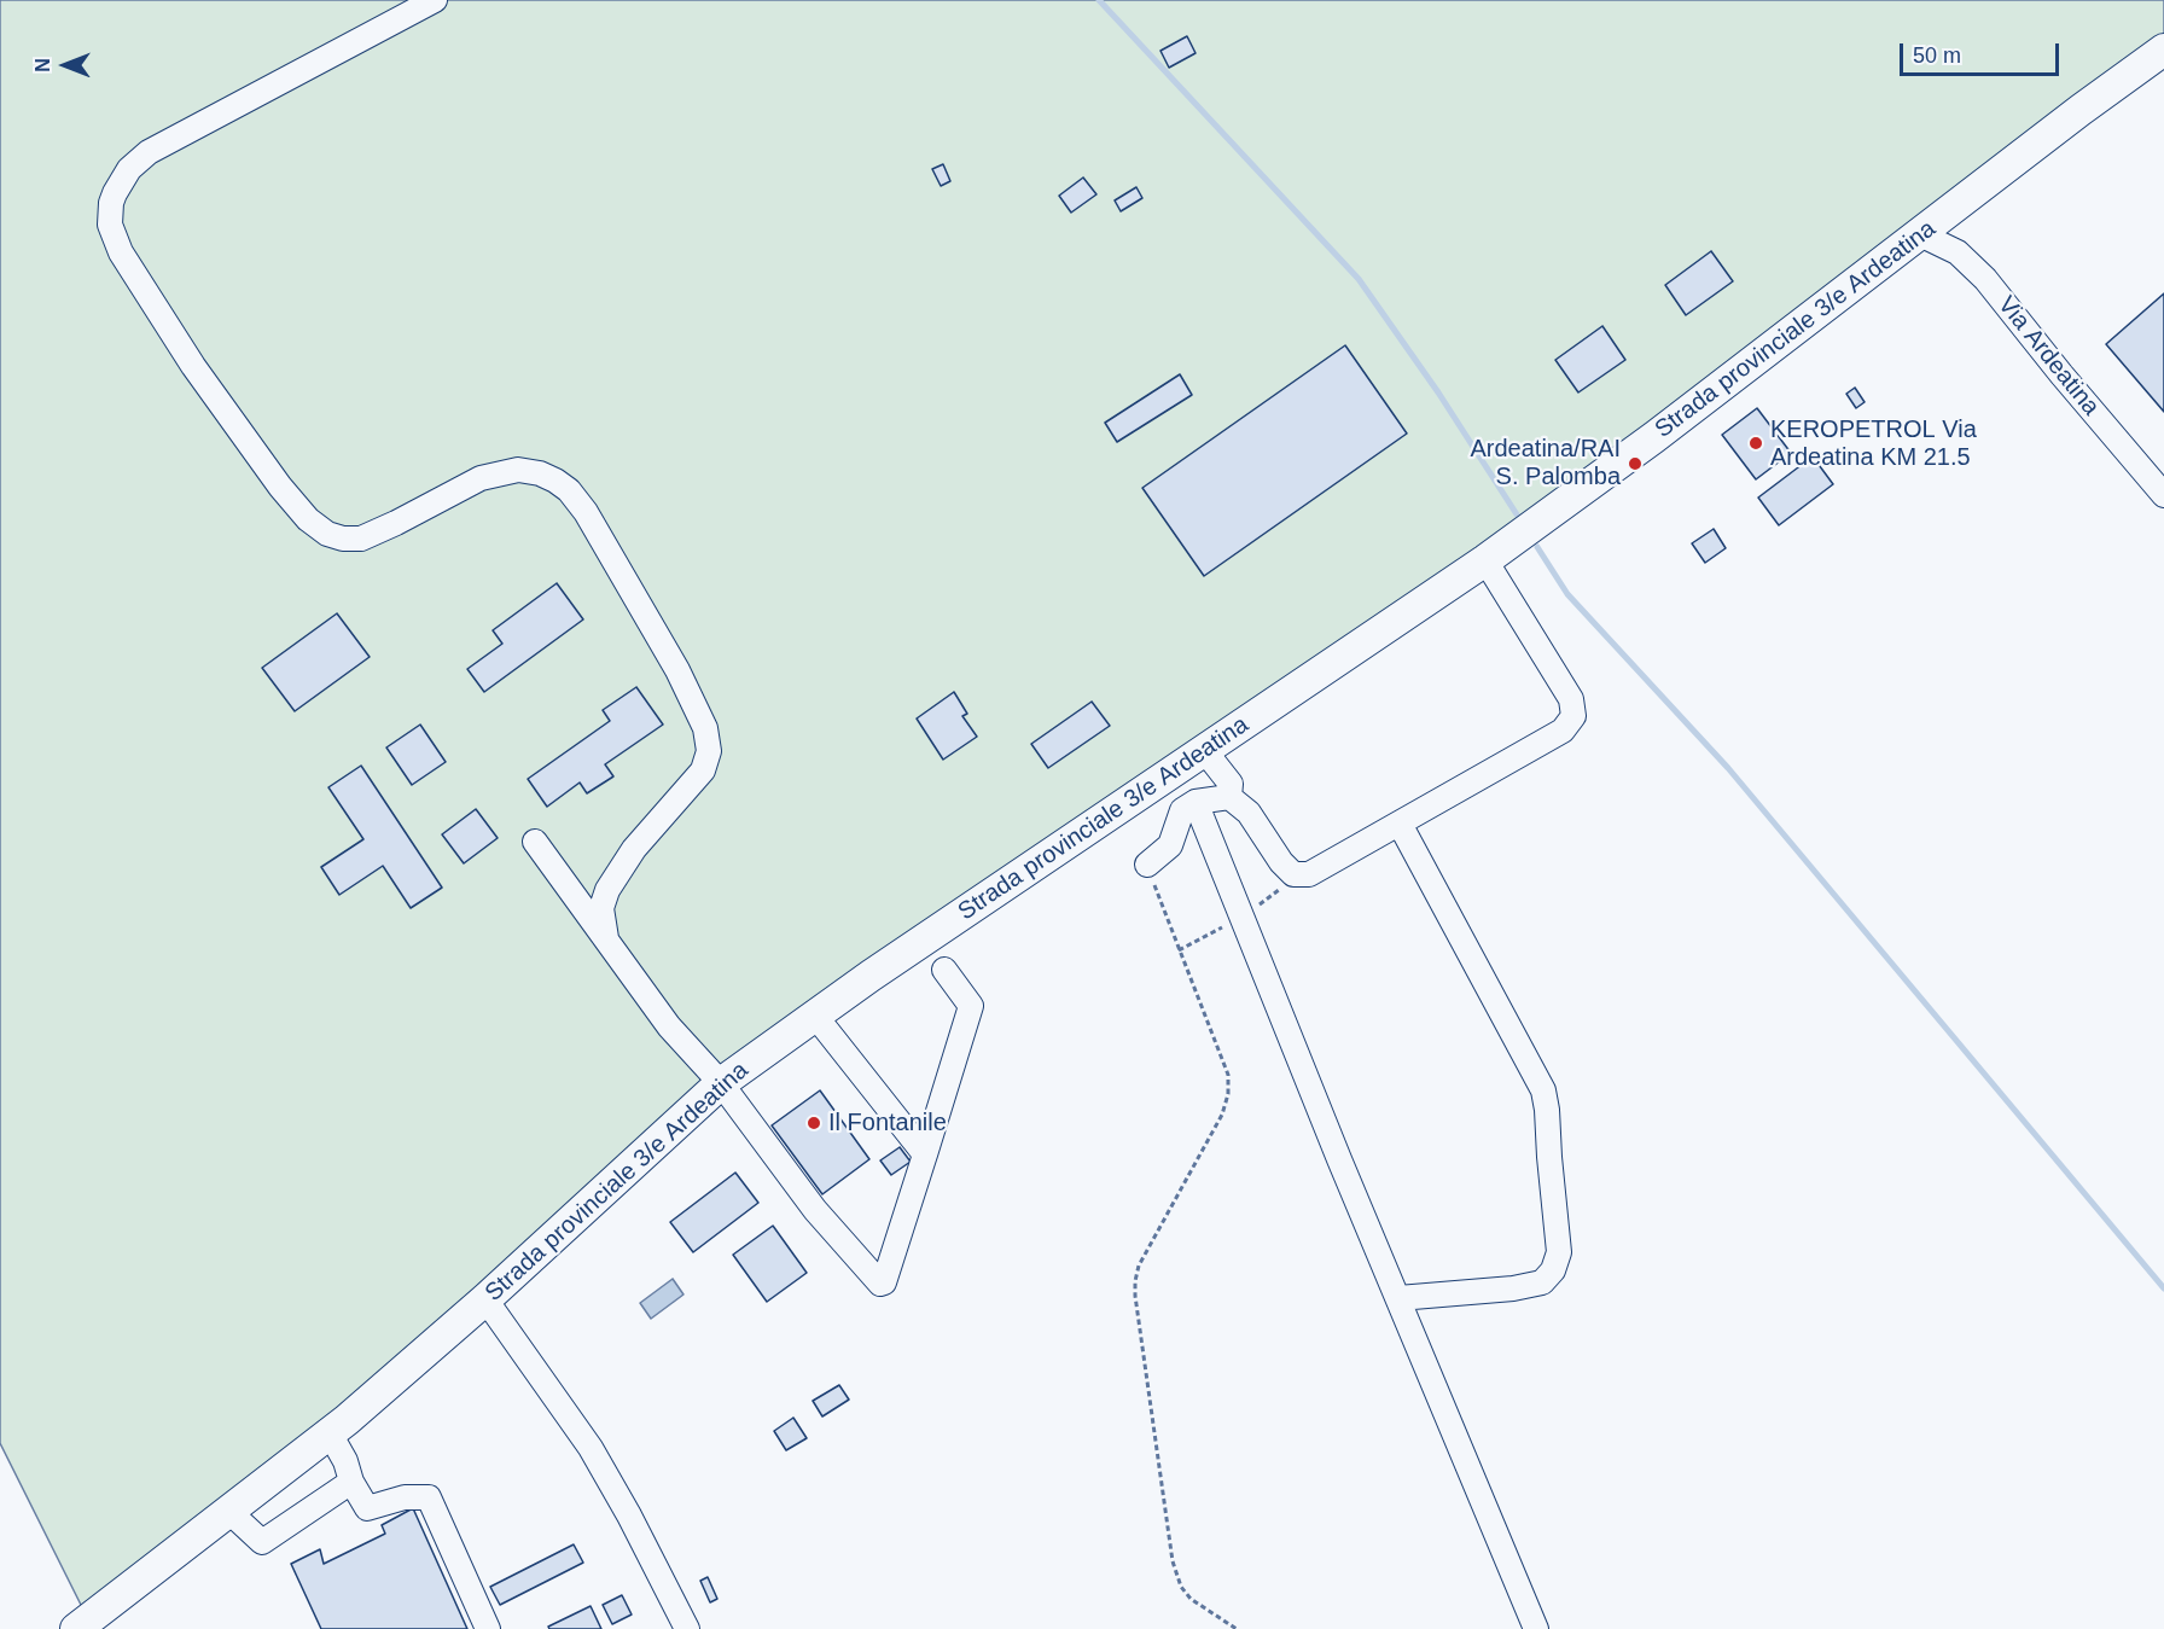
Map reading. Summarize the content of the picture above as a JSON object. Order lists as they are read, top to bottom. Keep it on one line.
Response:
{"streets":{"main road":["Strada provinciale 3/e Ardeatina"],"street":["Via Ardeatina"]},"crossings":[["Strada provinciale 3/e Ardeatina","Via Ardeatina"]],"places":["KEROPETROL Via Ardeatina KM 21.5","Ardeatina/RAI S. Palomba","Il Fontanile"],"scale_bar":"50 m","north":"left"}
